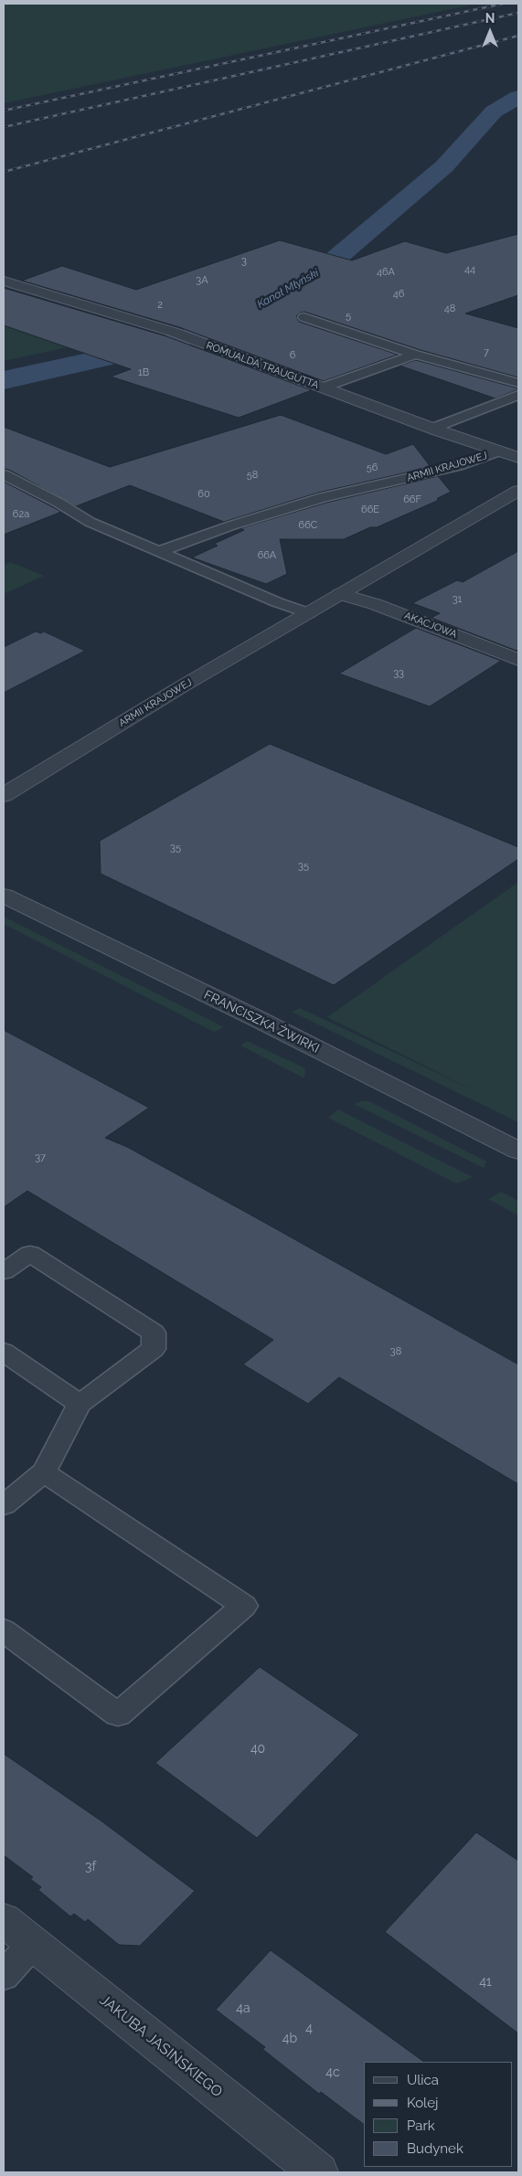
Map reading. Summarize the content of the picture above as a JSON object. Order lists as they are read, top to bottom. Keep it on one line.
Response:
{"streets":{"street":["ROMUALDA TRAUGUTTA","ARMII KRAJOWEJ","AKACJOWA","FRANCISZKA ŻWIRKI","JAKUBA JASIŃSKIEGO"]},"crossings":[["ROMUALDA TRAUGUTTA","ARMII KRAJOWEJ"],["ARMII KRAJOWEJ","AKACJOWA"]],"water":["Kanał Młyński"],"house_numbers":["3","44","46A","3A","46","2","48","5","7","6","1B","56","58","60","66F","66E","62a","66C","66A","31","33","35","35","37","38","40","3f","41","4a","4","4b","4c"],"legend":["Ulica","Kolej","Park","Budynek"],"north":"top"}
